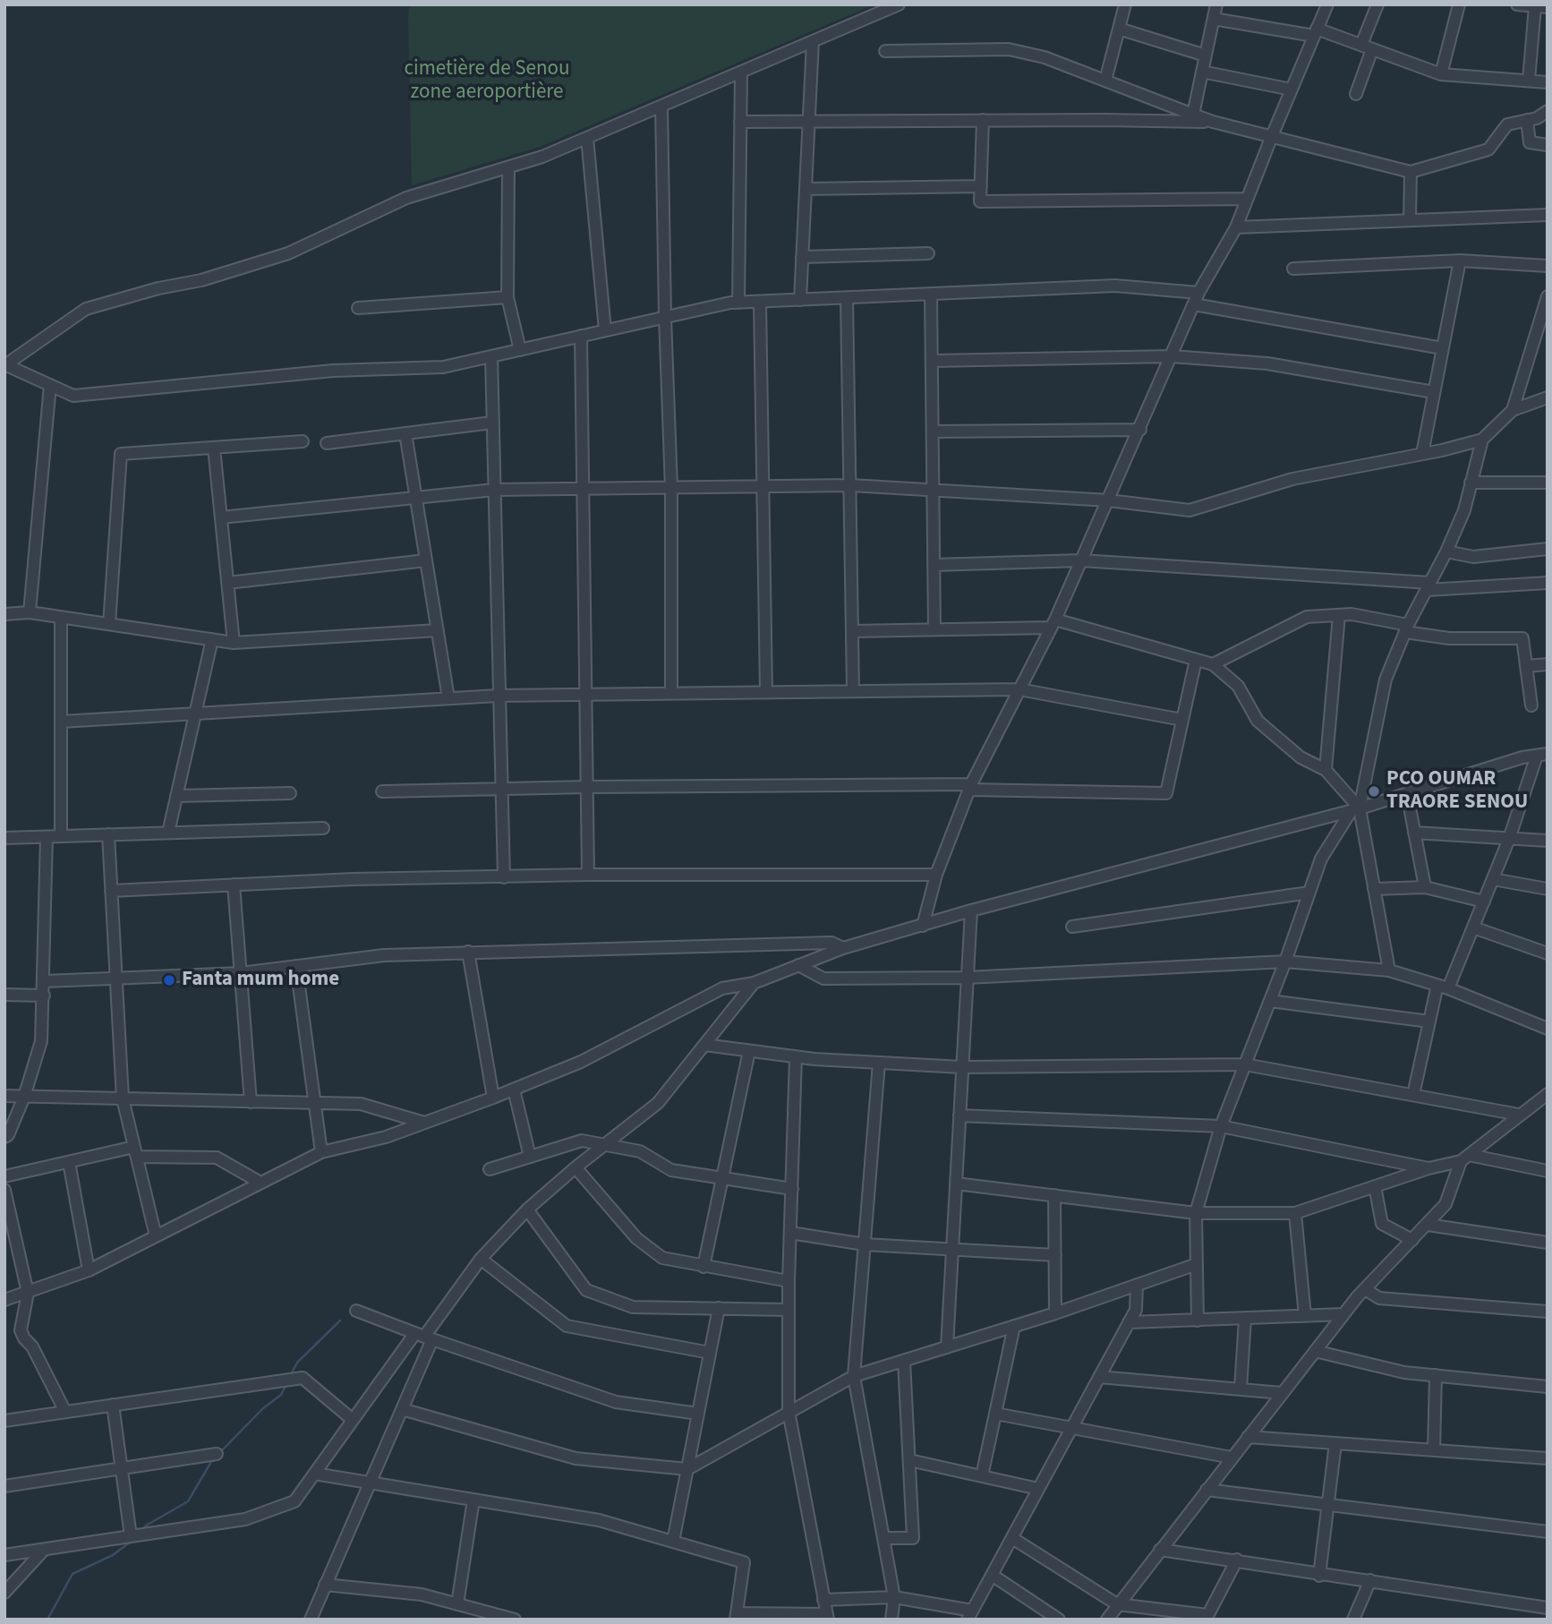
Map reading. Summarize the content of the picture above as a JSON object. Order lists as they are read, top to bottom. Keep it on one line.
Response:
{"parks":["cimetière de Senou zone aeroportière"],"places":["PCO OUMAR TRAORE SENOU","Fanta mum home"]}
